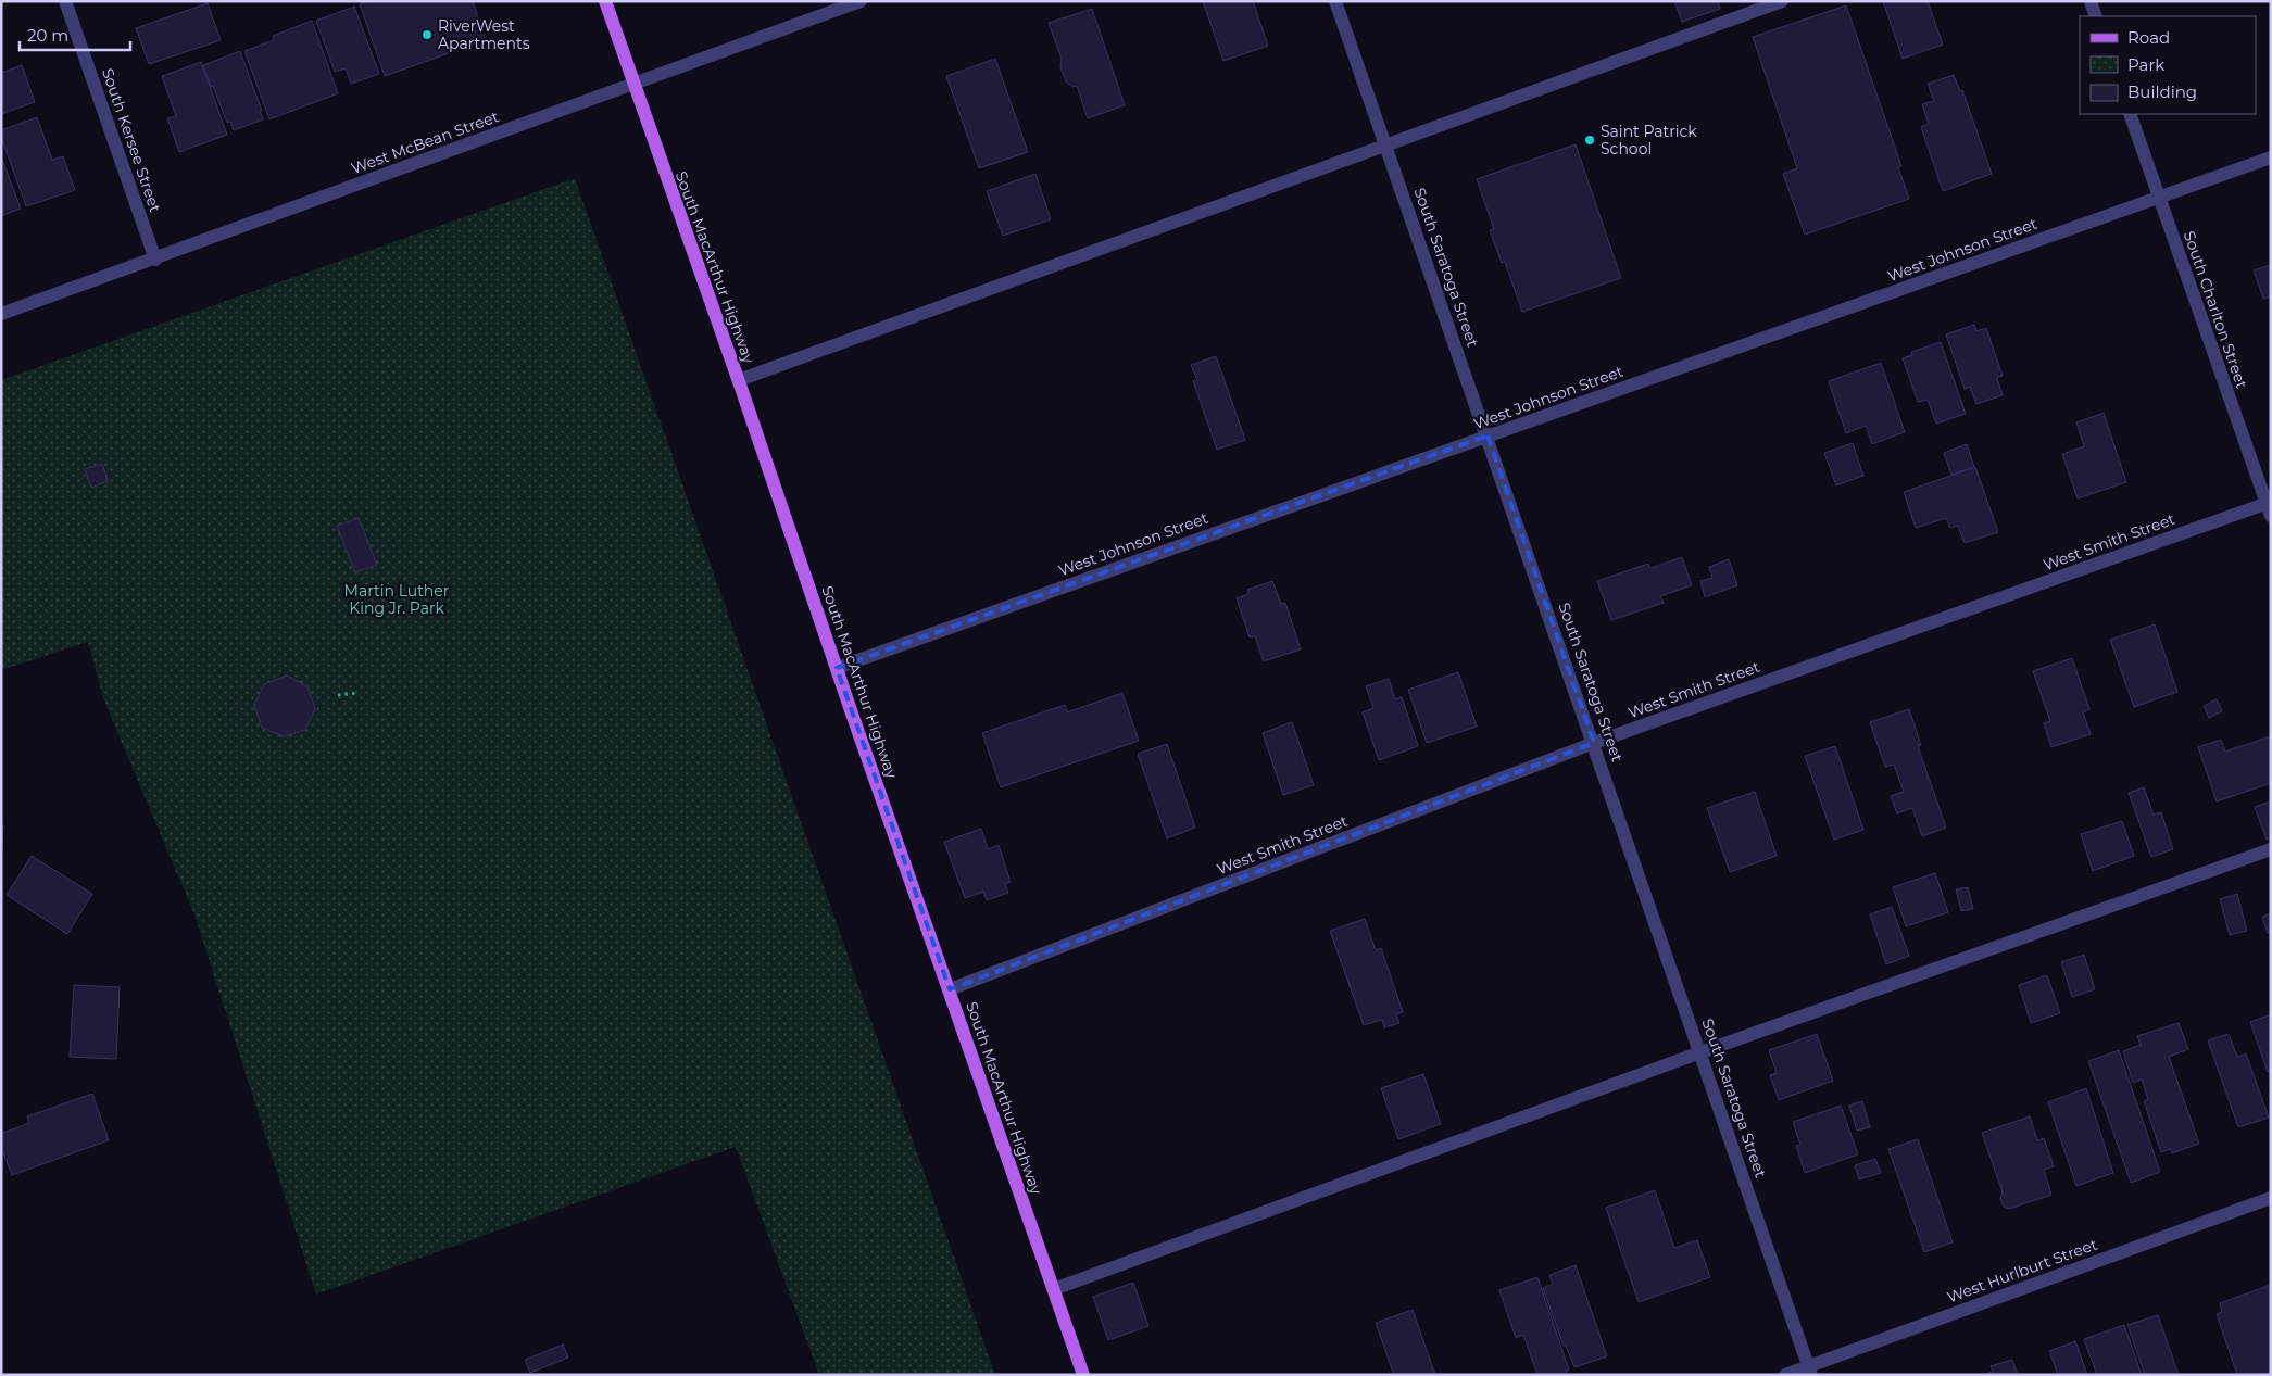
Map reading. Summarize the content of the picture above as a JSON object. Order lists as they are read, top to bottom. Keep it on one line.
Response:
{"streets":{"main road":["South MacArthur Highway"],"street":["South Kersee Street","West McBean Street","West Johnson Street","South Saratoga Street","South Charlton Street","West Smith Street","West Hurlburt Street"]},"crossings":[["South Kersee Street","West McBean Street"],["West McBean Street","South MacArthur Highway"],["West Johnson Street","South MacArthur Highway"],["West Johnson Street","South Saratoga Street"],["West Johnson Street","South Charlton Street"],["South MacArthur Highway","West Smith Street"],["South Saratoga Street","West Smith Street"],["South Saratoga Street","West Hurlburt Street"],["South Charlton Street","West Smith Street"]],"parks":["Martin Luther King Jr. Park"],"places":["RiverWest Apartments","Saint Patrick School"],"legend":["Road","Park","Building"],"scale_bar":"20 m"}
